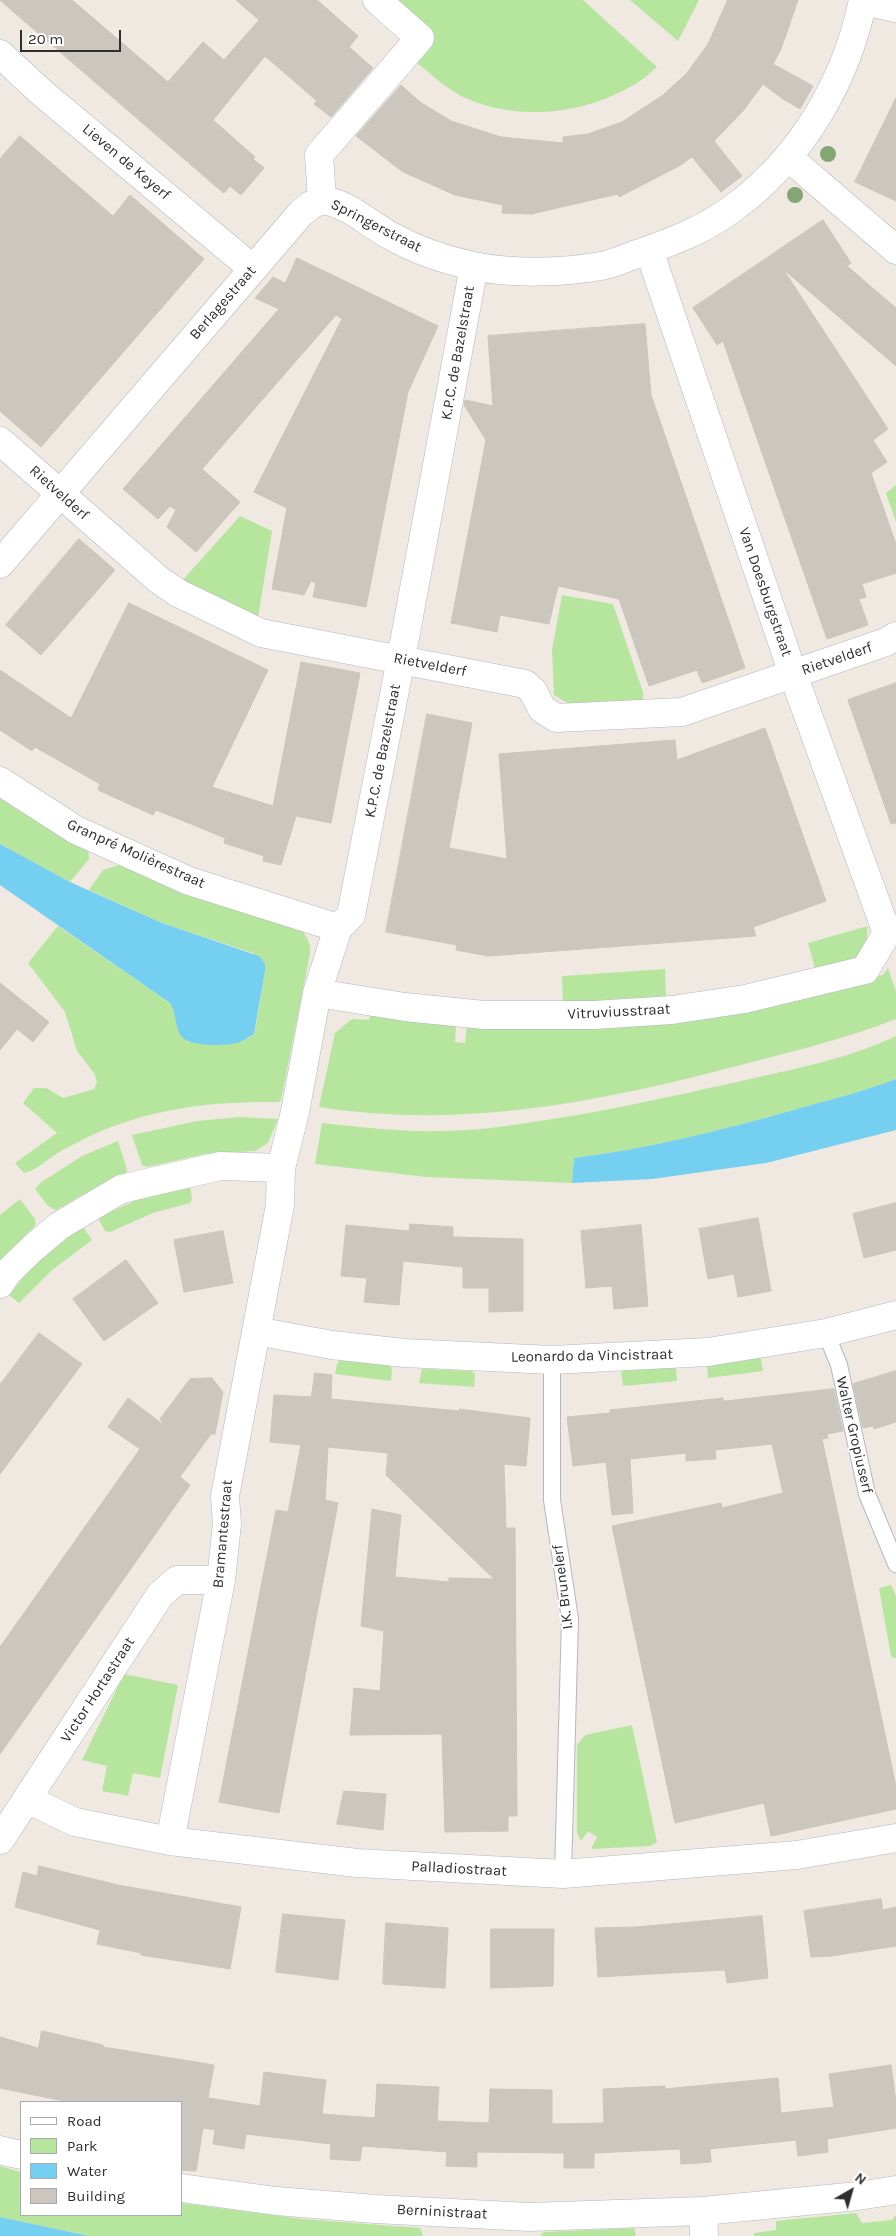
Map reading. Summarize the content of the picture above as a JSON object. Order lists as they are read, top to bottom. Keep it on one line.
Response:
{"streets":{"street":["Lieven de Keyerf","Springerstraat","Berlagestraat","K.P.C. de Bazelstraat","Rietvelderf","Van Doesburgstraat","Granpré Molièrestraat","Vitruviusstraat","Leonardo da Vincistraat","Bramantestraat","Victor Hortastraat","Palladiostraat","Berninistraat"],"lane":["Walter Gropiuserf","I.K. Brunelerf"]},"crossings":[["Lieven de Keyerf","Berlagestraat"],["Springerstraat","Berlagestraat"],["Springerstraat","K.P.C. de Bazelstraat"],["Springerstraat","Van Doesburgstraat"],["Berlagestraat","Rietvelderf"],["K.P.C. de Bazelstraat","Rietvelderf"],["K.P.C. de Bazelstraat","Granpré Molièrestraat"],["K.P.C. de Bazelstraat","Vitruviusstraat"],["K.P.C. de Bazelstraat","Bramantestraat"],["Rietvelderf","Van Doesburgstraat"],["Van Doesburgstraat","Vitruviusstraat"],["Leonardo da Vincistraat","Walter Gropiuserf"],["Leonardo da Vincistraat","Bramantestraat"],["Leonardo da Vincistraat","I.K. Brunelerf"],["Bramantestraat","Victor Hortastraat"],["Bramantestraat","Palladiostraat"],["I.K. Brunelerf","Palladiostraat"],["Victor Hortastraat","Palladiostraat"]],"legend":["Road","Park","Water","Building"],"scale_bar":"20 m","north":"top right"}
